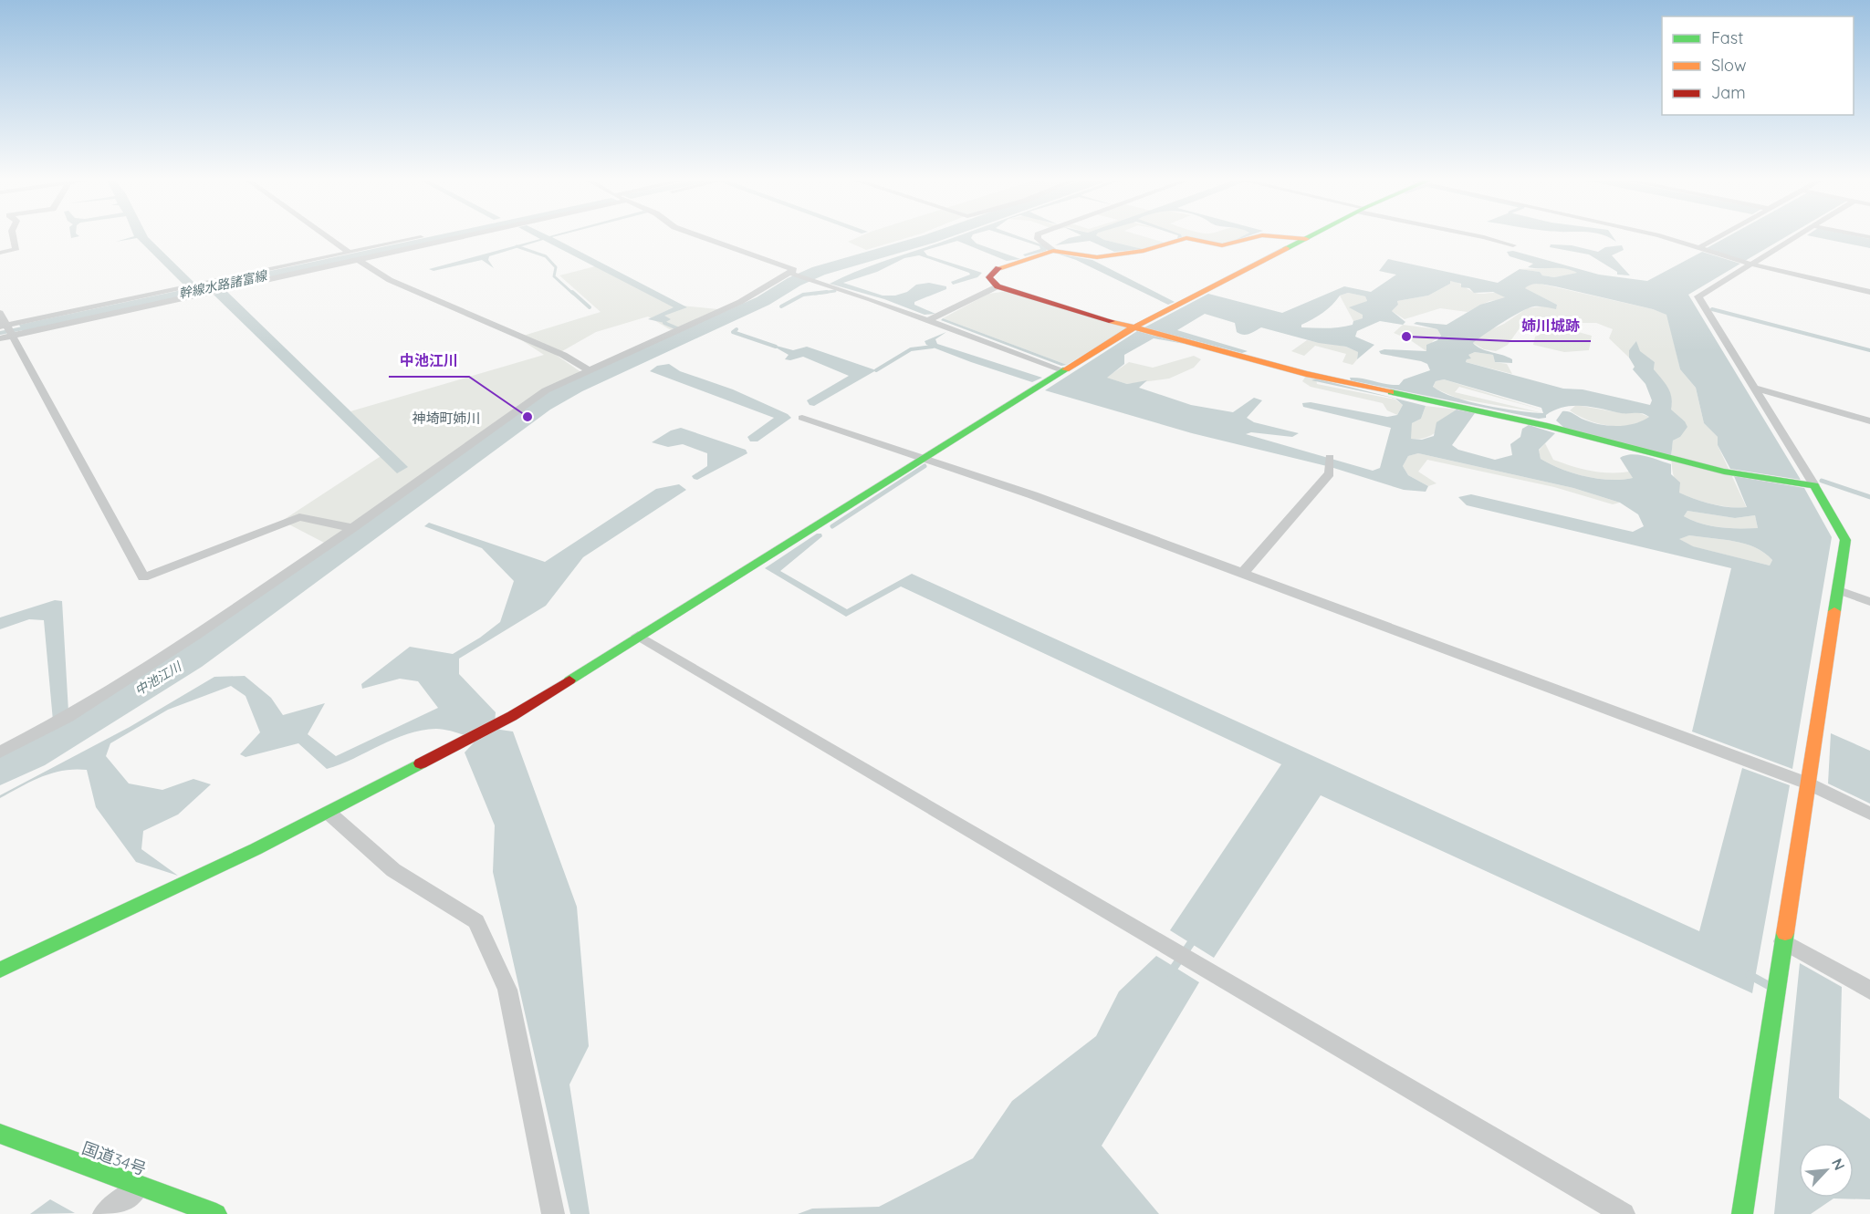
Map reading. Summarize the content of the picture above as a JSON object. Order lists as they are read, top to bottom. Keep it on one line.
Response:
{"streets":{"main road":["国道34号"]},"districts":["神埼町姉川"],"water":["幹線水路諸富線","中池江川"],"places":["姉川城跡","中池江川"],"legend":["Fast","Slow","Jam"],"north":"top right"}
